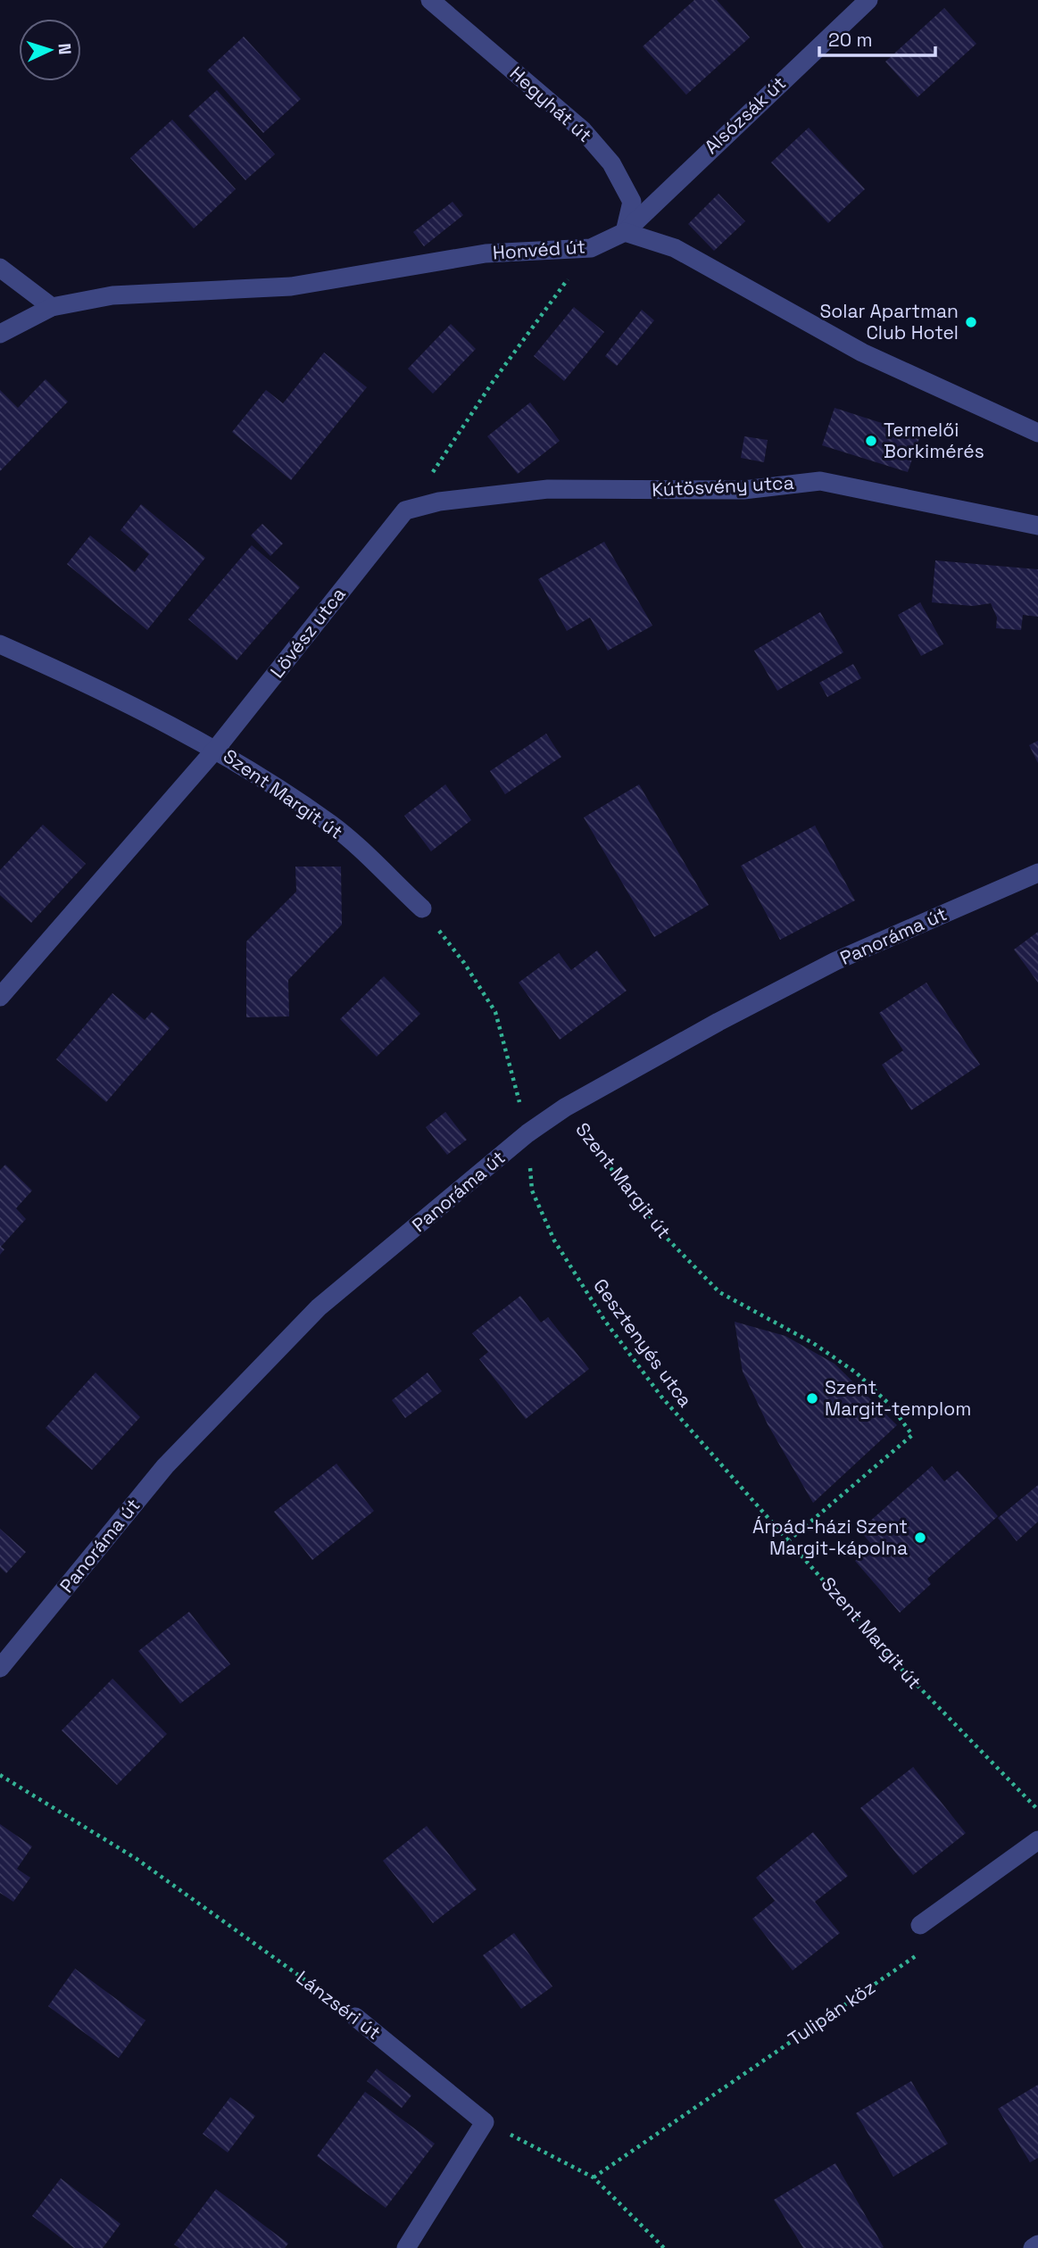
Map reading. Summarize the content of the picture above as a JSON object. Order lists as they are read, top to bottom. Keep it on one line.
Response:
{"streets":{"street":["Hegyhát út","Alsózsák út","Honvéd út","Kútösvény utca","Lövész utca","Szent Margit út","Panoráma út","Lánzséri út"],"path":["Gesztenyés utca","Tulipán köz"]},"crossings":[["Hegyhát út","Alsózsák út"],["Hegyhát út","Honvéd út"],["Alsózsák út","Honvéd út"],["Kútösvény utca","Lövész utca"],["Lövész utca","Szent Margit út"],["Szent Margit út","Panoráma út"],["Szent Margit út","Gesztenyés utca"],["Panoráma út","Gesztenyés utca"]],"places":["Solar Apartman Club Hotel","Termelői Borkimérés","Szent Margit-templom","Árpád-házi Szent Margit-kápolna"],"scale_bar":"20 m","north":"right"}
